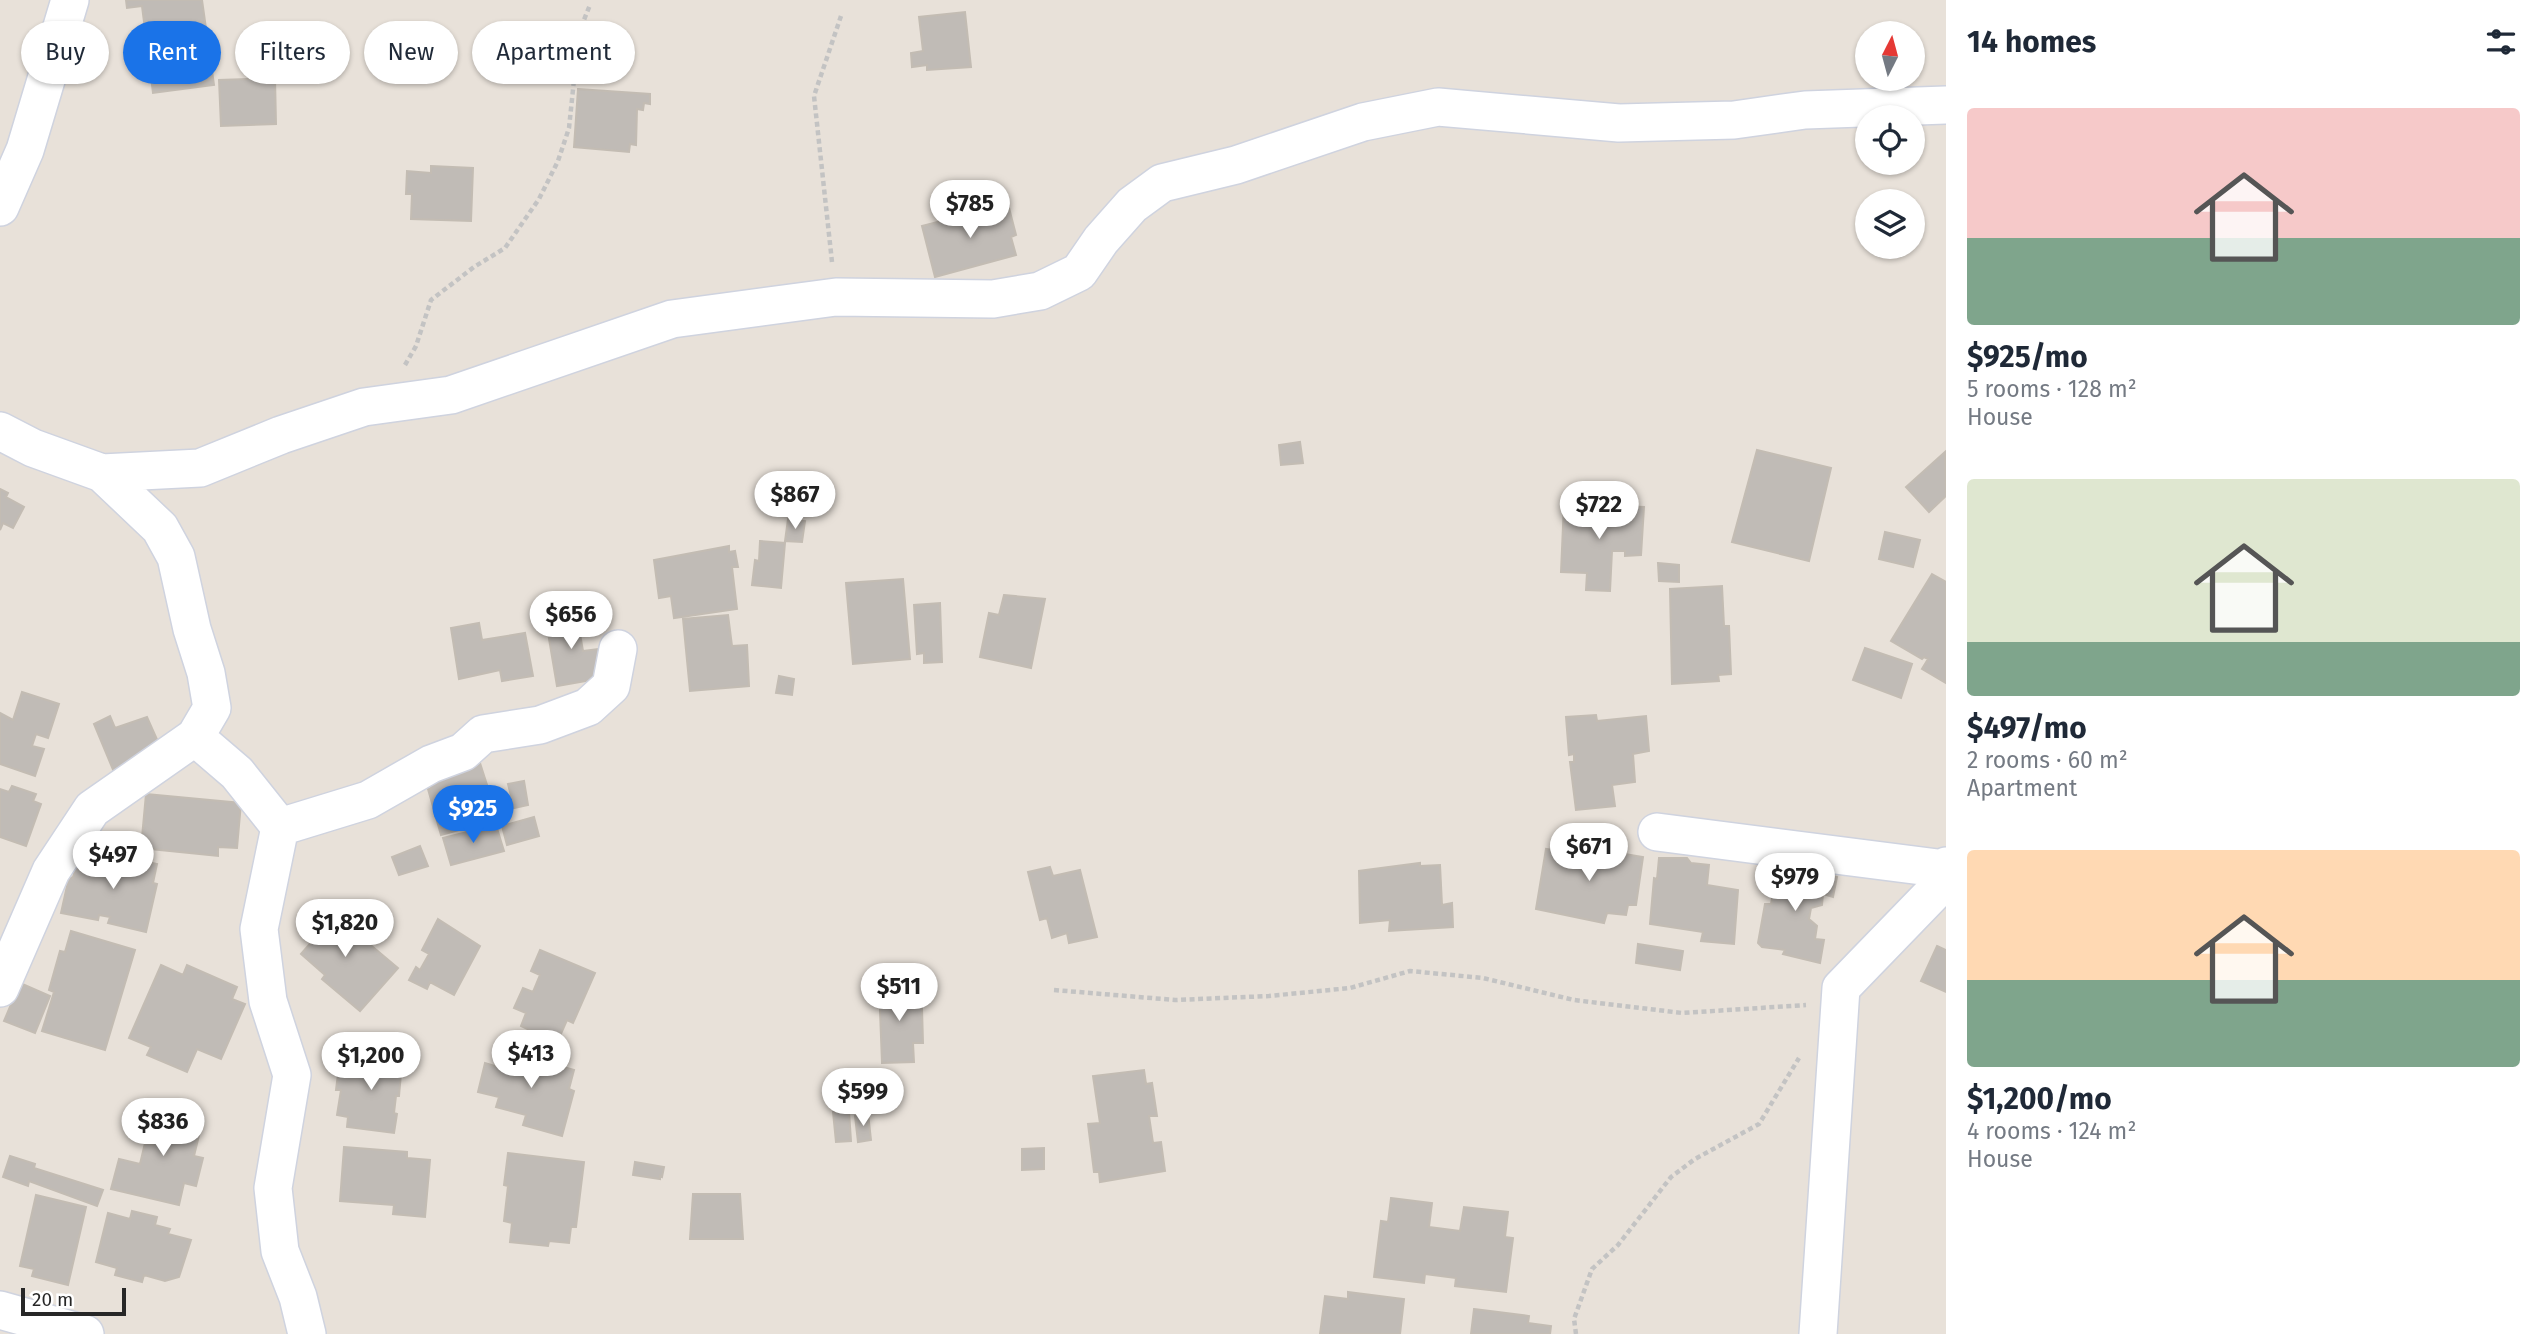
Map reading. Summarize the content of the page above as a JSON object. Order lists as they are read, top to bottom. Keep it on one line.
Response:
{"scale_bar":"20 m","north":"top","page":{"heading":"14 homes","chip":["Buy","Rent","Filters","New","Apartment"],"list":[{"name":"$925/mo","note":"5 rooms · 128 m² · House"},{"name":"$497/mo","note":"2 rooms · 60 m² · Apartment"},{"name":"$1,200/mo","note":"4 rooms · 124 m² · House"}],"price":["$785","$867","$722","$656","$925","$671","$497","$979","$1,820","$511","$413","$1,200","$599","$836"],"scale":"20 m"}}
